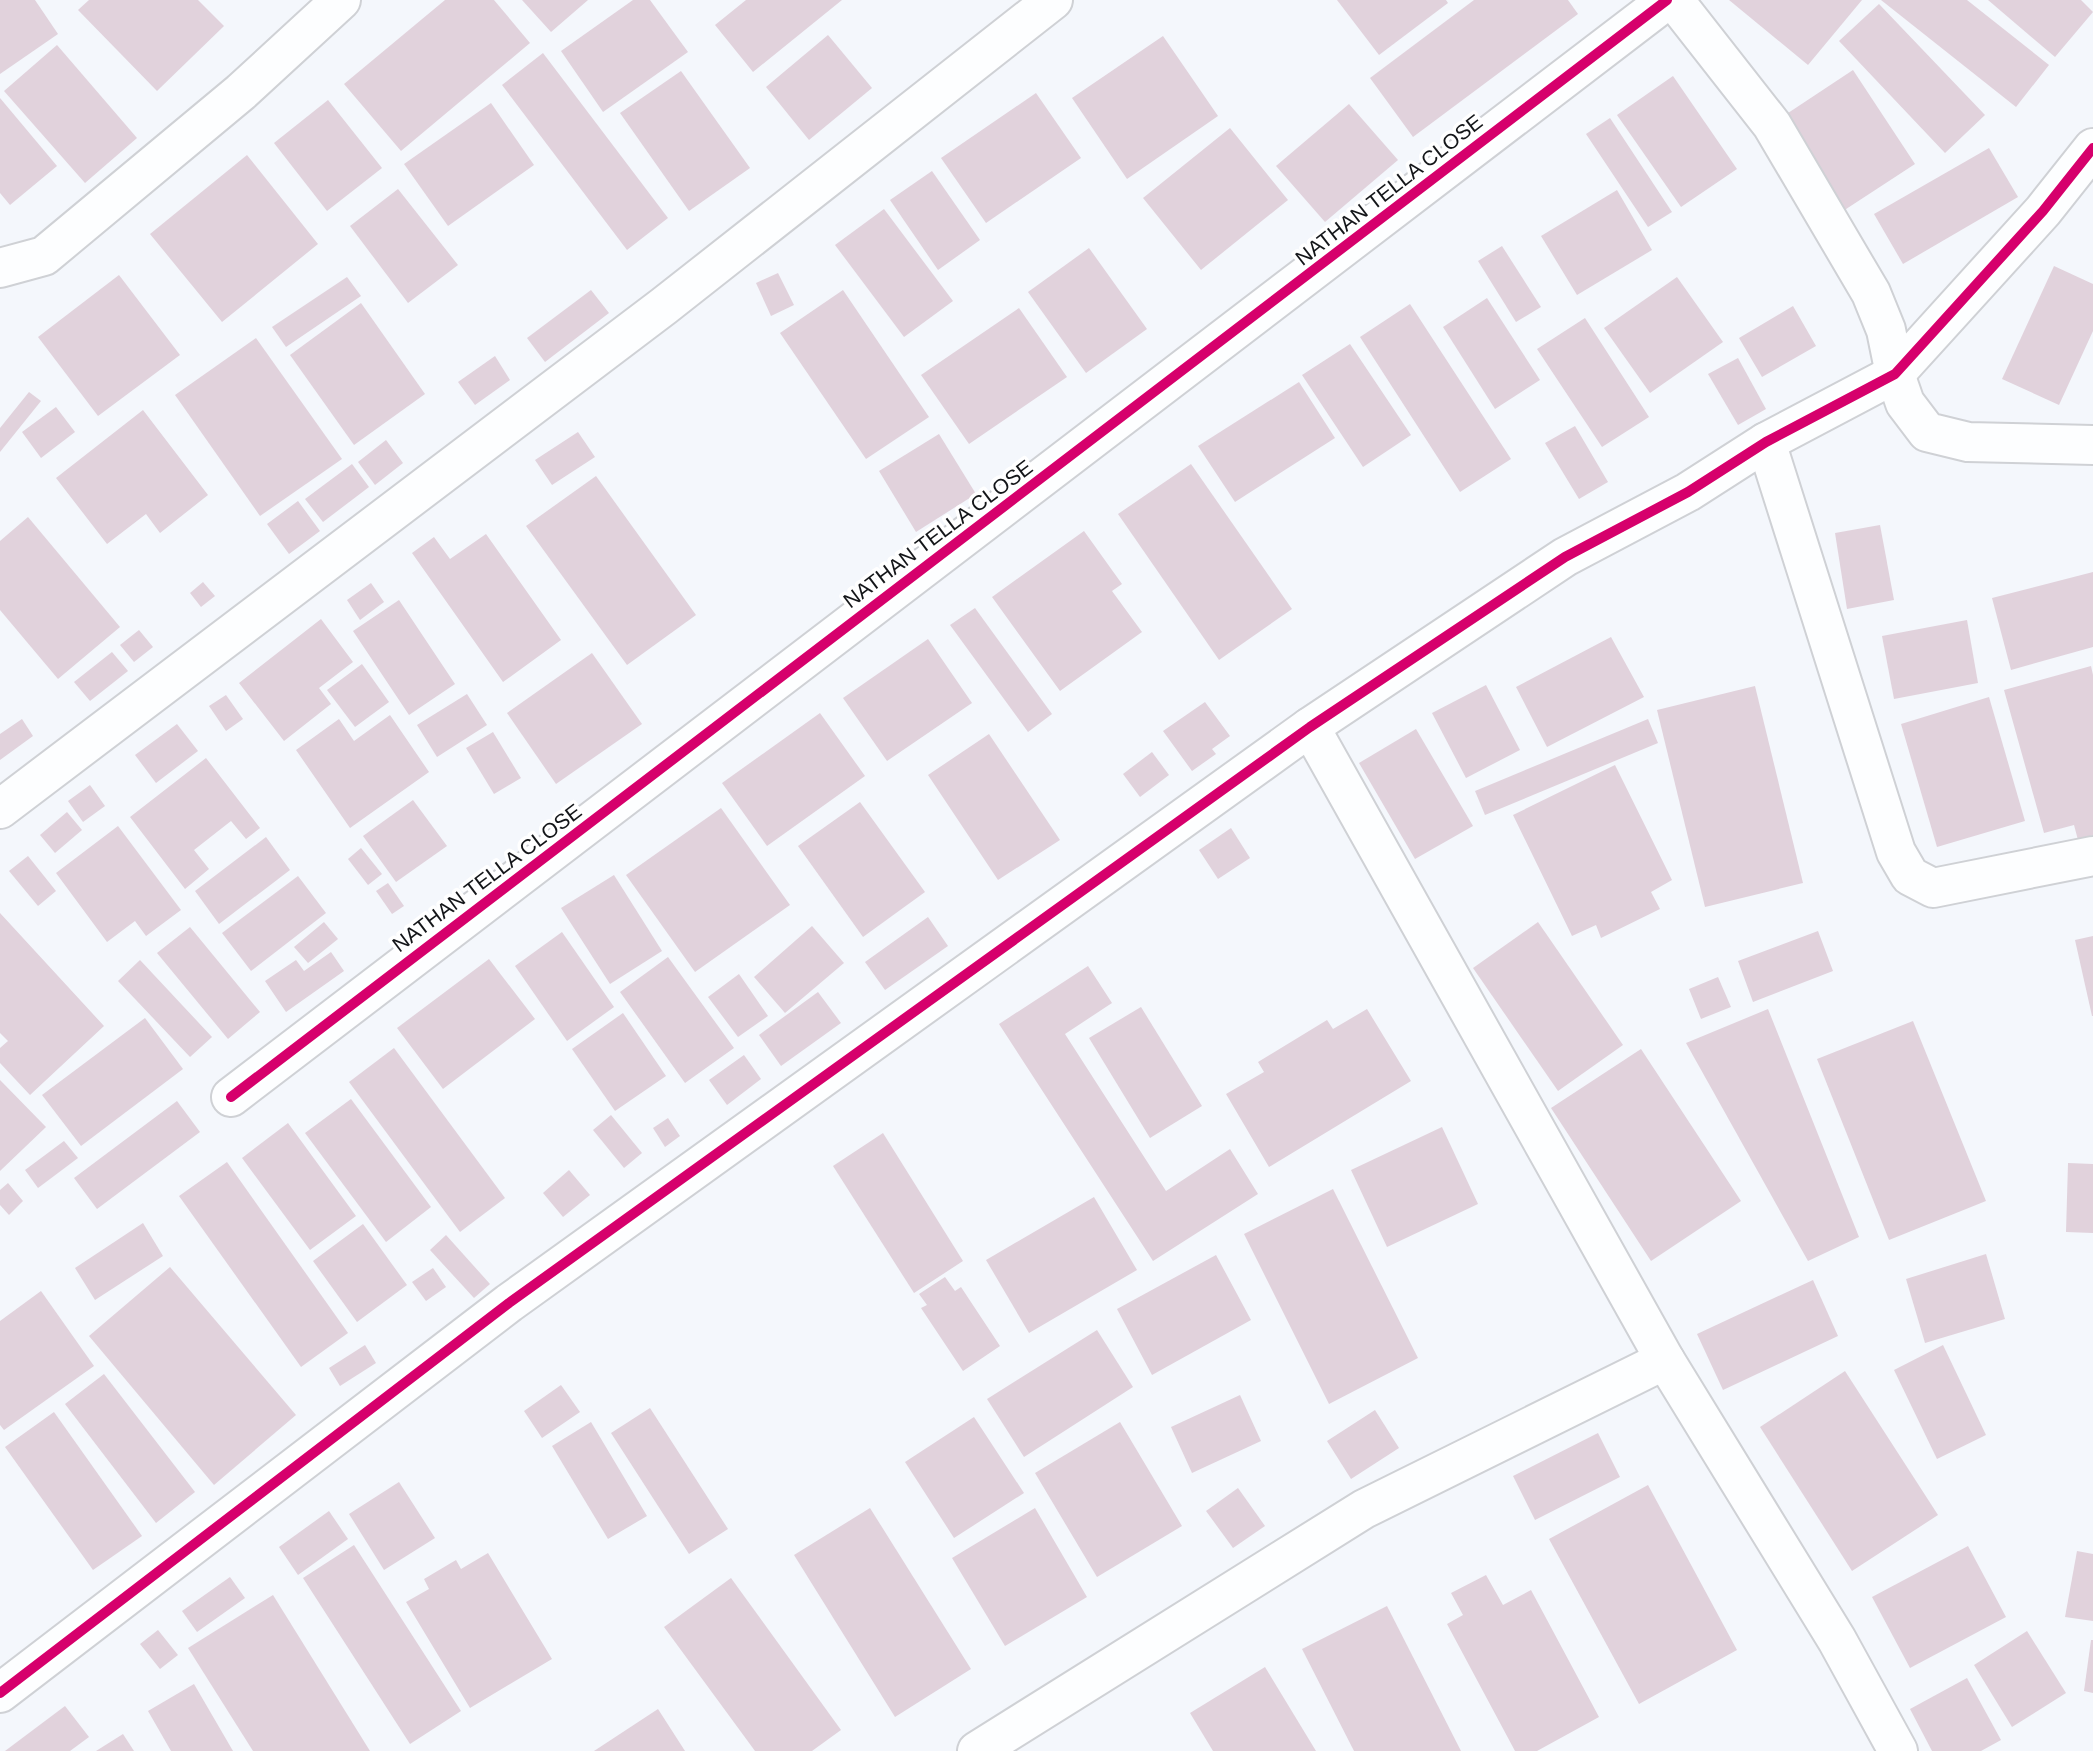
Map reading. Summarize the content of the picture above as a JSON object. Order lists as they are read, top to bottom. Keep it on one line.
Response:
{"streets":{"street":["NATHAN TELLA CLOSE"]}}
